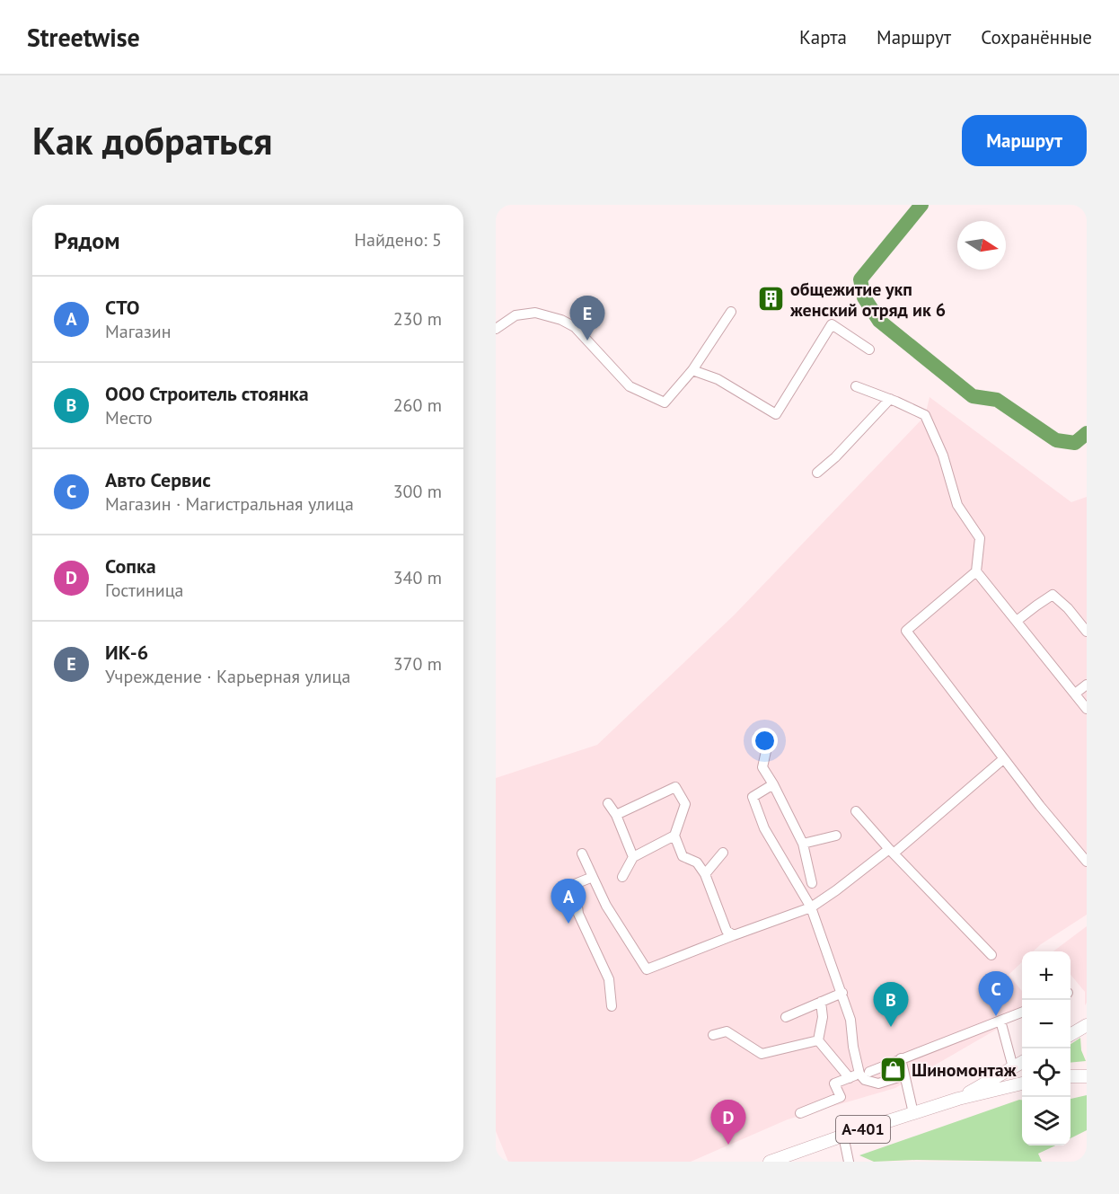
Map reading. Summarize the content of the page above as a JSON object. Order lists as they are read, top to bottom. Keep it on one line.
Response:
{"streets":{"main road":["А-401"]},"places":{"building":["общежитие укп женский отряд ик 6"],"shop":["Шиномонтаж"]},"north":"right","page":{"header":"Streetwise","nav":["Карта","Маршрут","Сохранённые"],"buttons":"Маршрут","title":"Как добраться","heading":["Рядом","Найдено: 5"],"list":[{"mark":"A","name":"СТО","note":"Магазин","value":"230 m"},{"mark":"B","name":"ООО Строитель стоянка","note":"Место","value":"260 m"},{"mark":"C","name":"Авто Сервис","note":"Магазин · Магистральная улица","value":"300 m"},{"mark":"D","name":"Сопка","note":"Гостиница","value":"340 m"},{"mark":"E","name":"ИК-6","note":"Учреждение · Карьерная улица","value":"370 m"}],"pins":["E","A","C","B","D"],"map_buttons":["+","−"]}}
